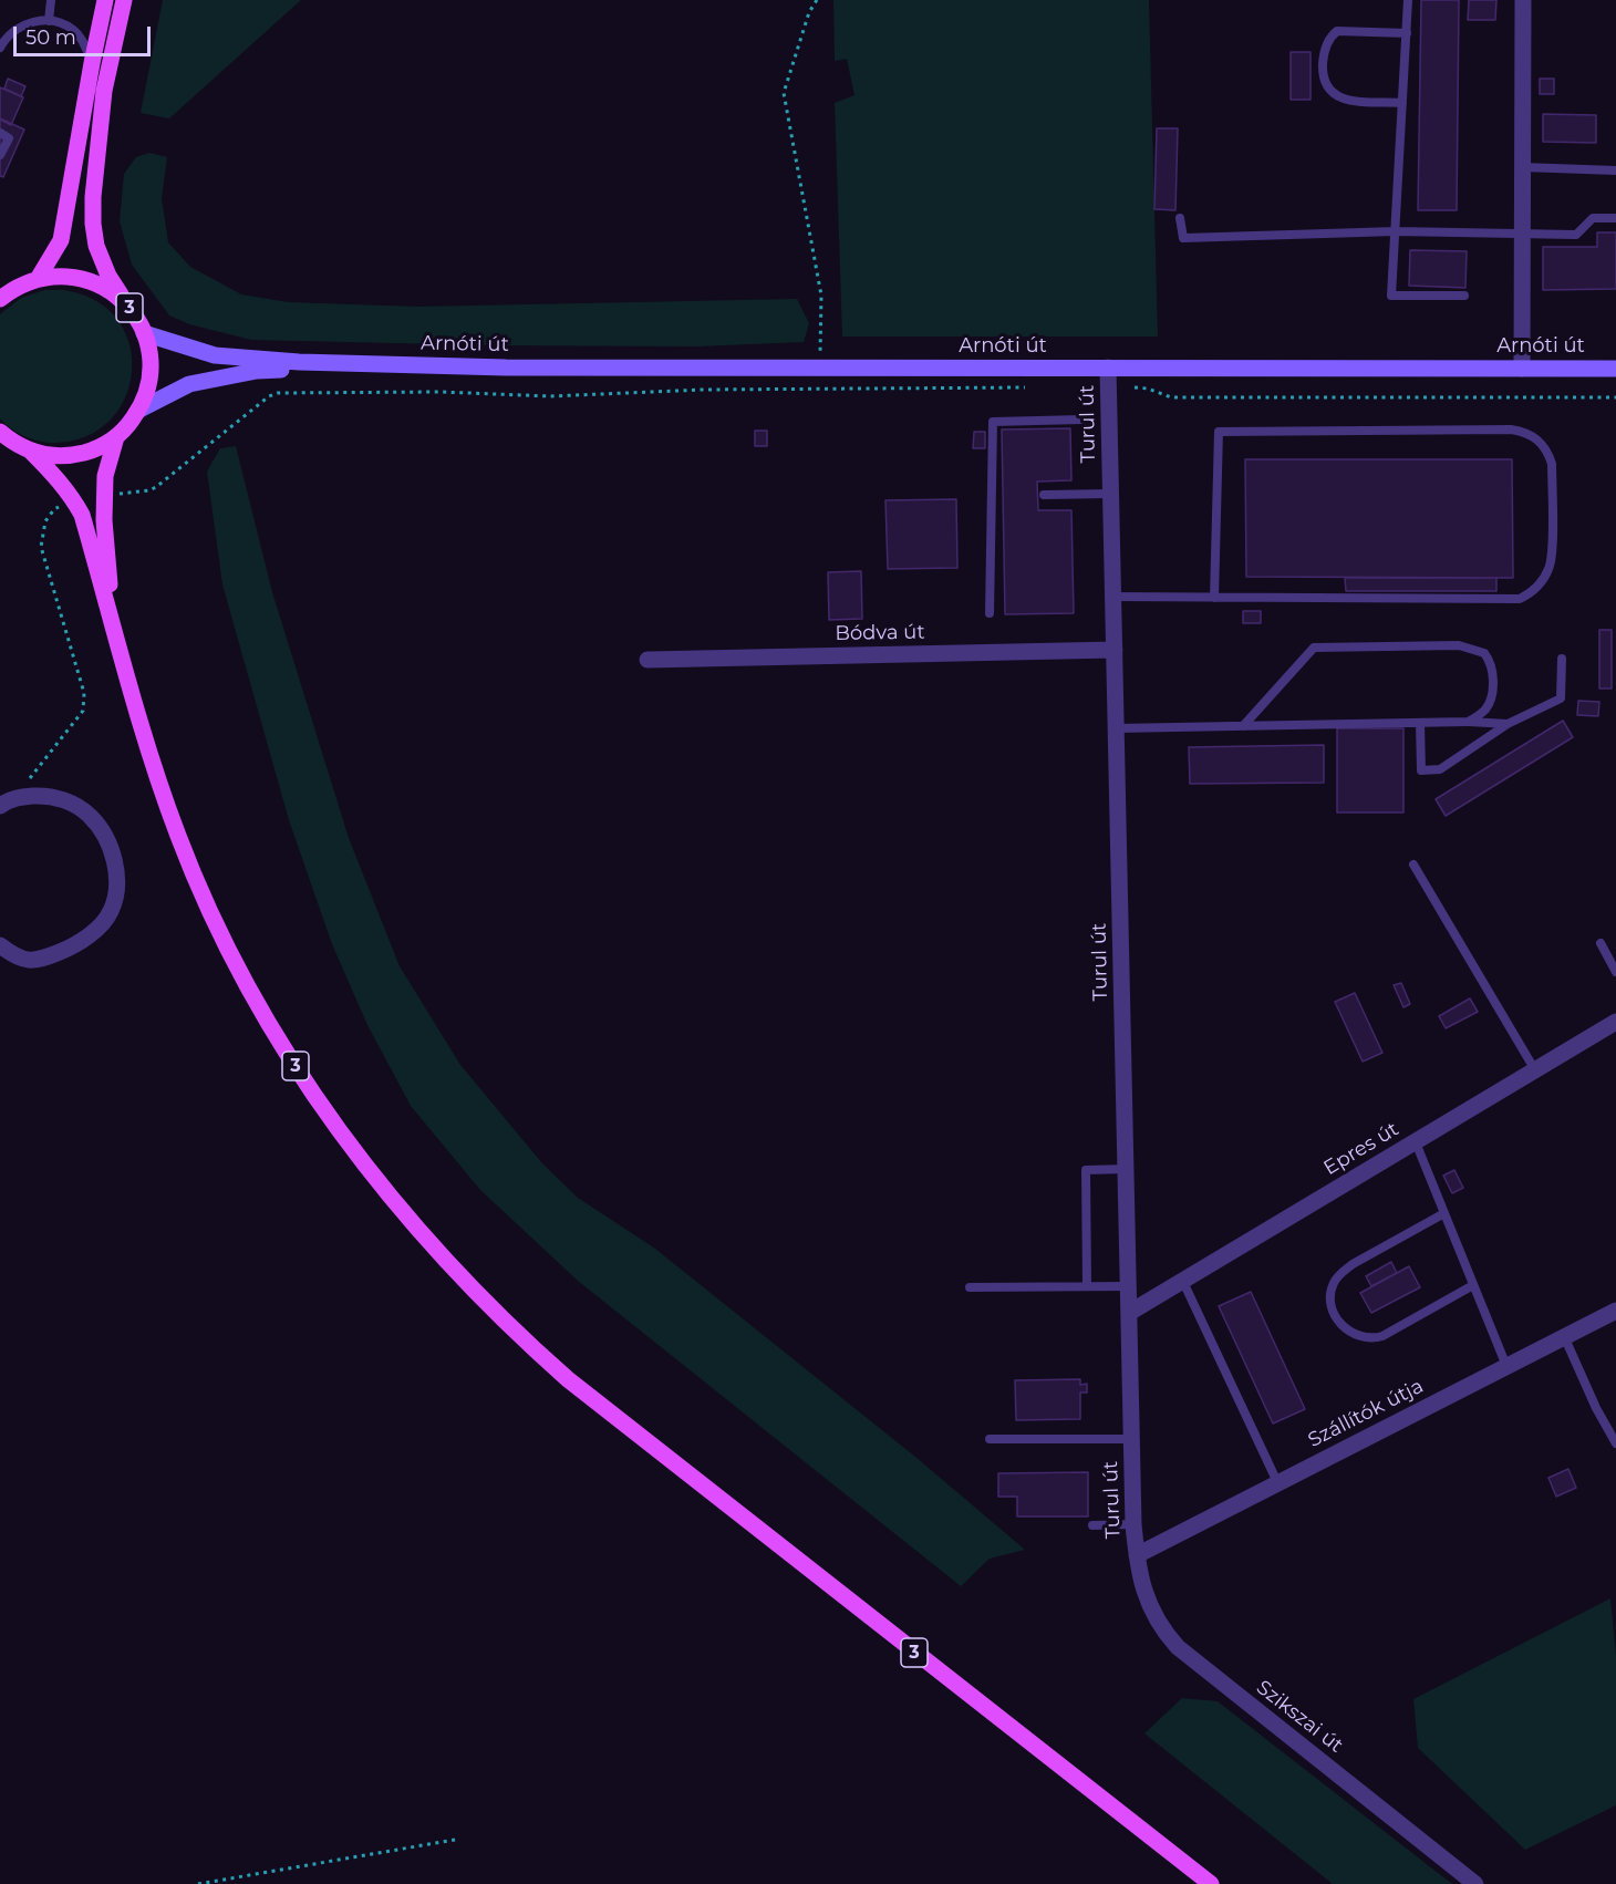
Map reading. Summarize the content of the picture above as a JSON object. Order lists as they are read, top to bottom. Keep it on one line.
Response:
{"streets":{"main road":["3","Arnóti út"],"street":["Turul út","Bódva út","Epres út","Szállítók útja","Szikszai út"]},"crossings":[["Arnóti út","Turul út"],["Turul út","Bódva út"],["Turul út","Epres út"],["Turul út","Szállítók útja"],["Turul út","Szikszai út"],["Szállítók útja","Szikszai út"]],"scale_bar":"50 m"}
